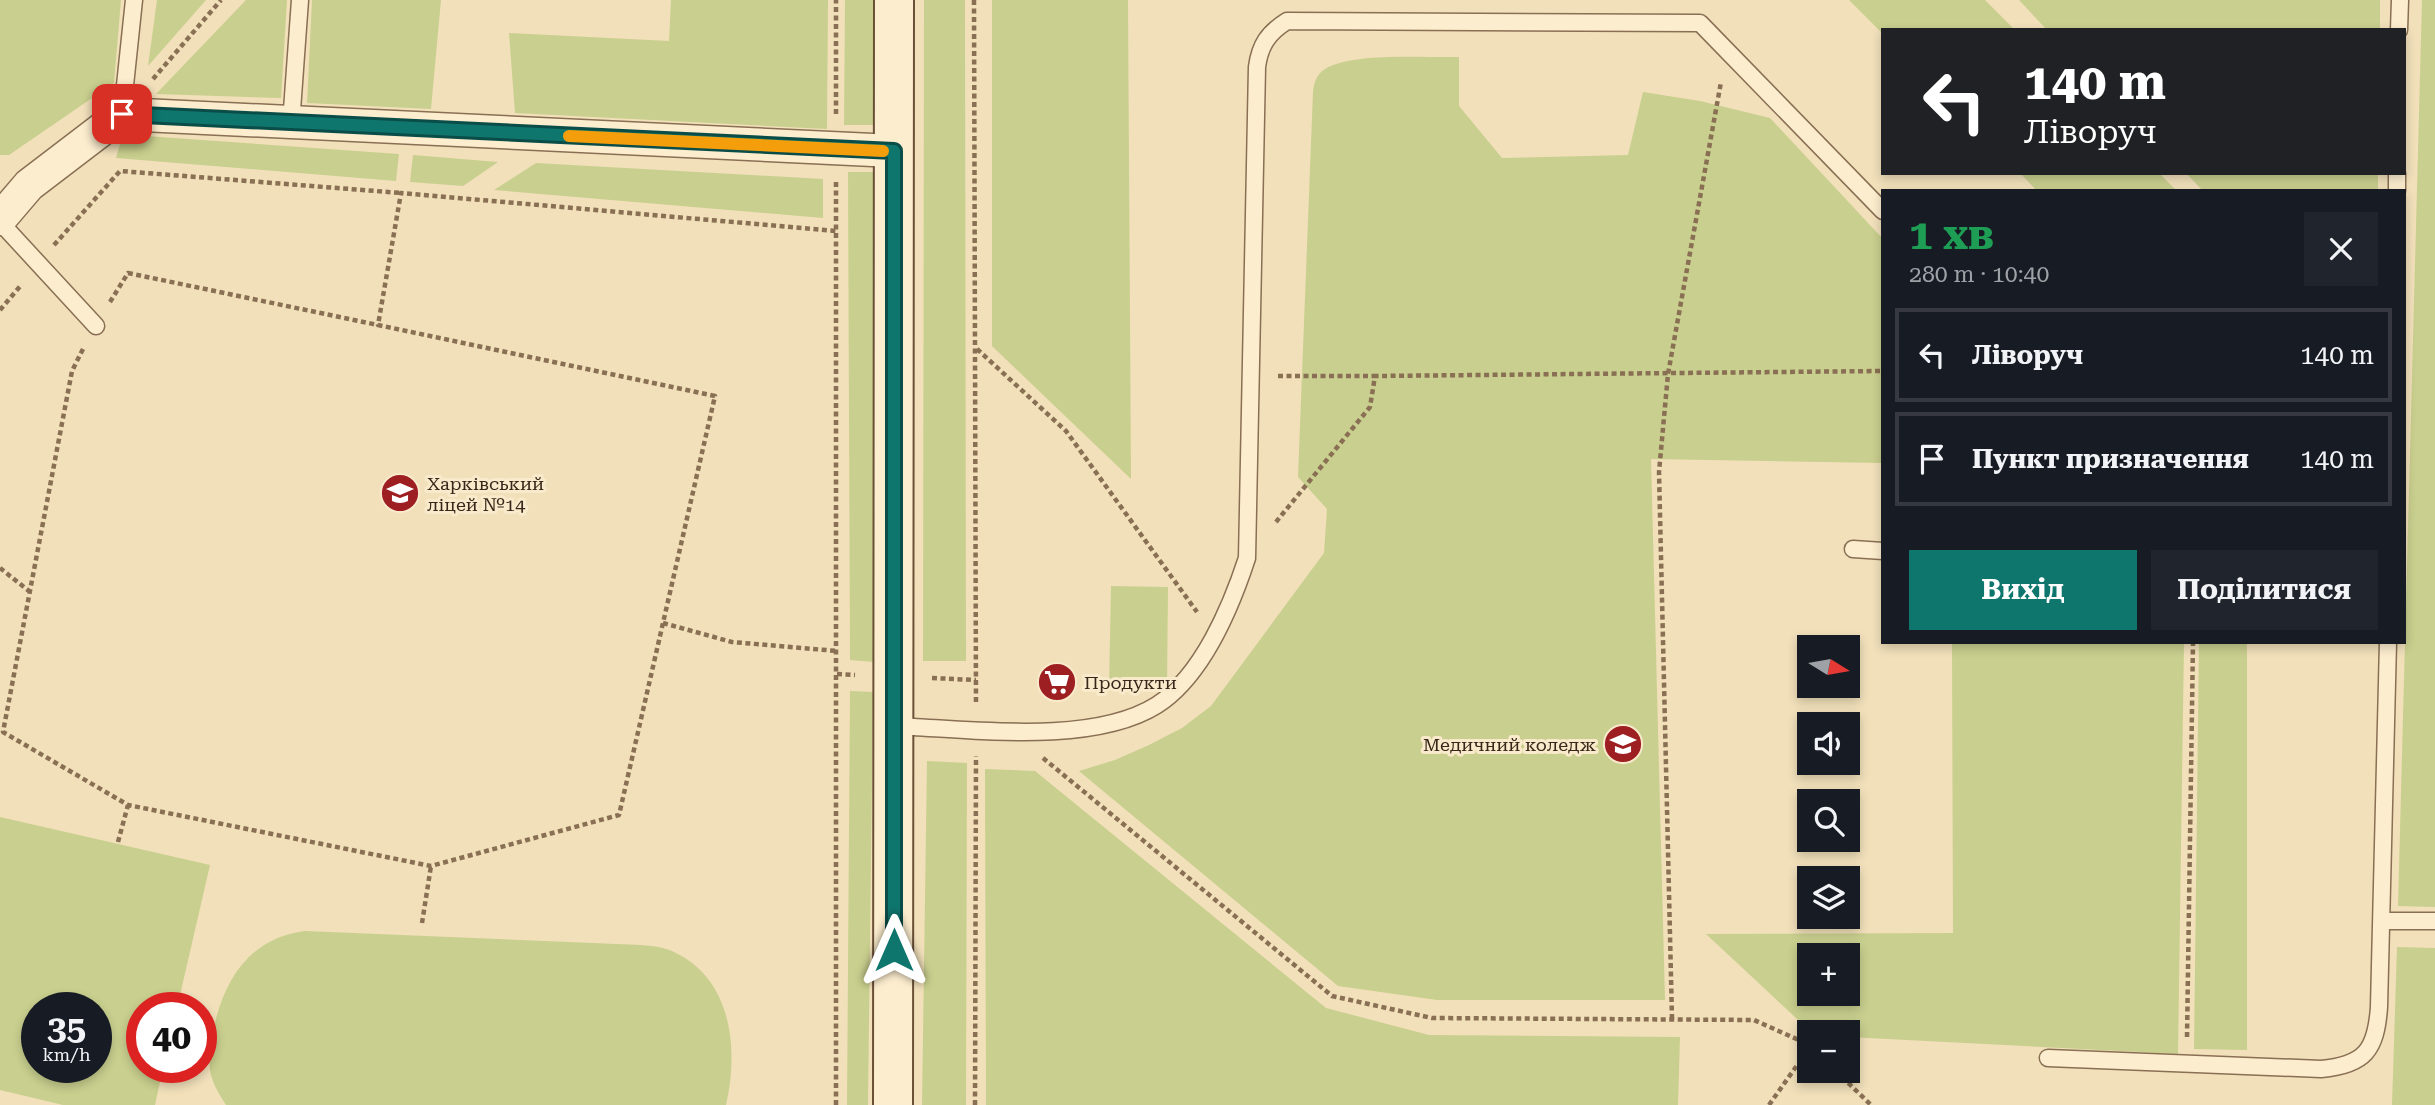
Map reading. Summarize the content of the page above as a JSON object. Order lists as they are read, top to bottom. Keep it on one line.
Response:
{"places":{"school or university":["Харківський ліцей №14","Медичний коледж"],"supermarket":["Продукти"]},"north":"right","page":{"turn":["140 m","Ліворуч"],"heading":["1 хв","280 m · 10:40"],"list":[{"name":"Ліворуч","value":"140 m"},{"name":"Пункт призначення","value":"140 m"}],"buttons":["Вихід","Поділитися"],"map_buttons":["+","−"],"speed":"35 km/h","limit":"40"}}
